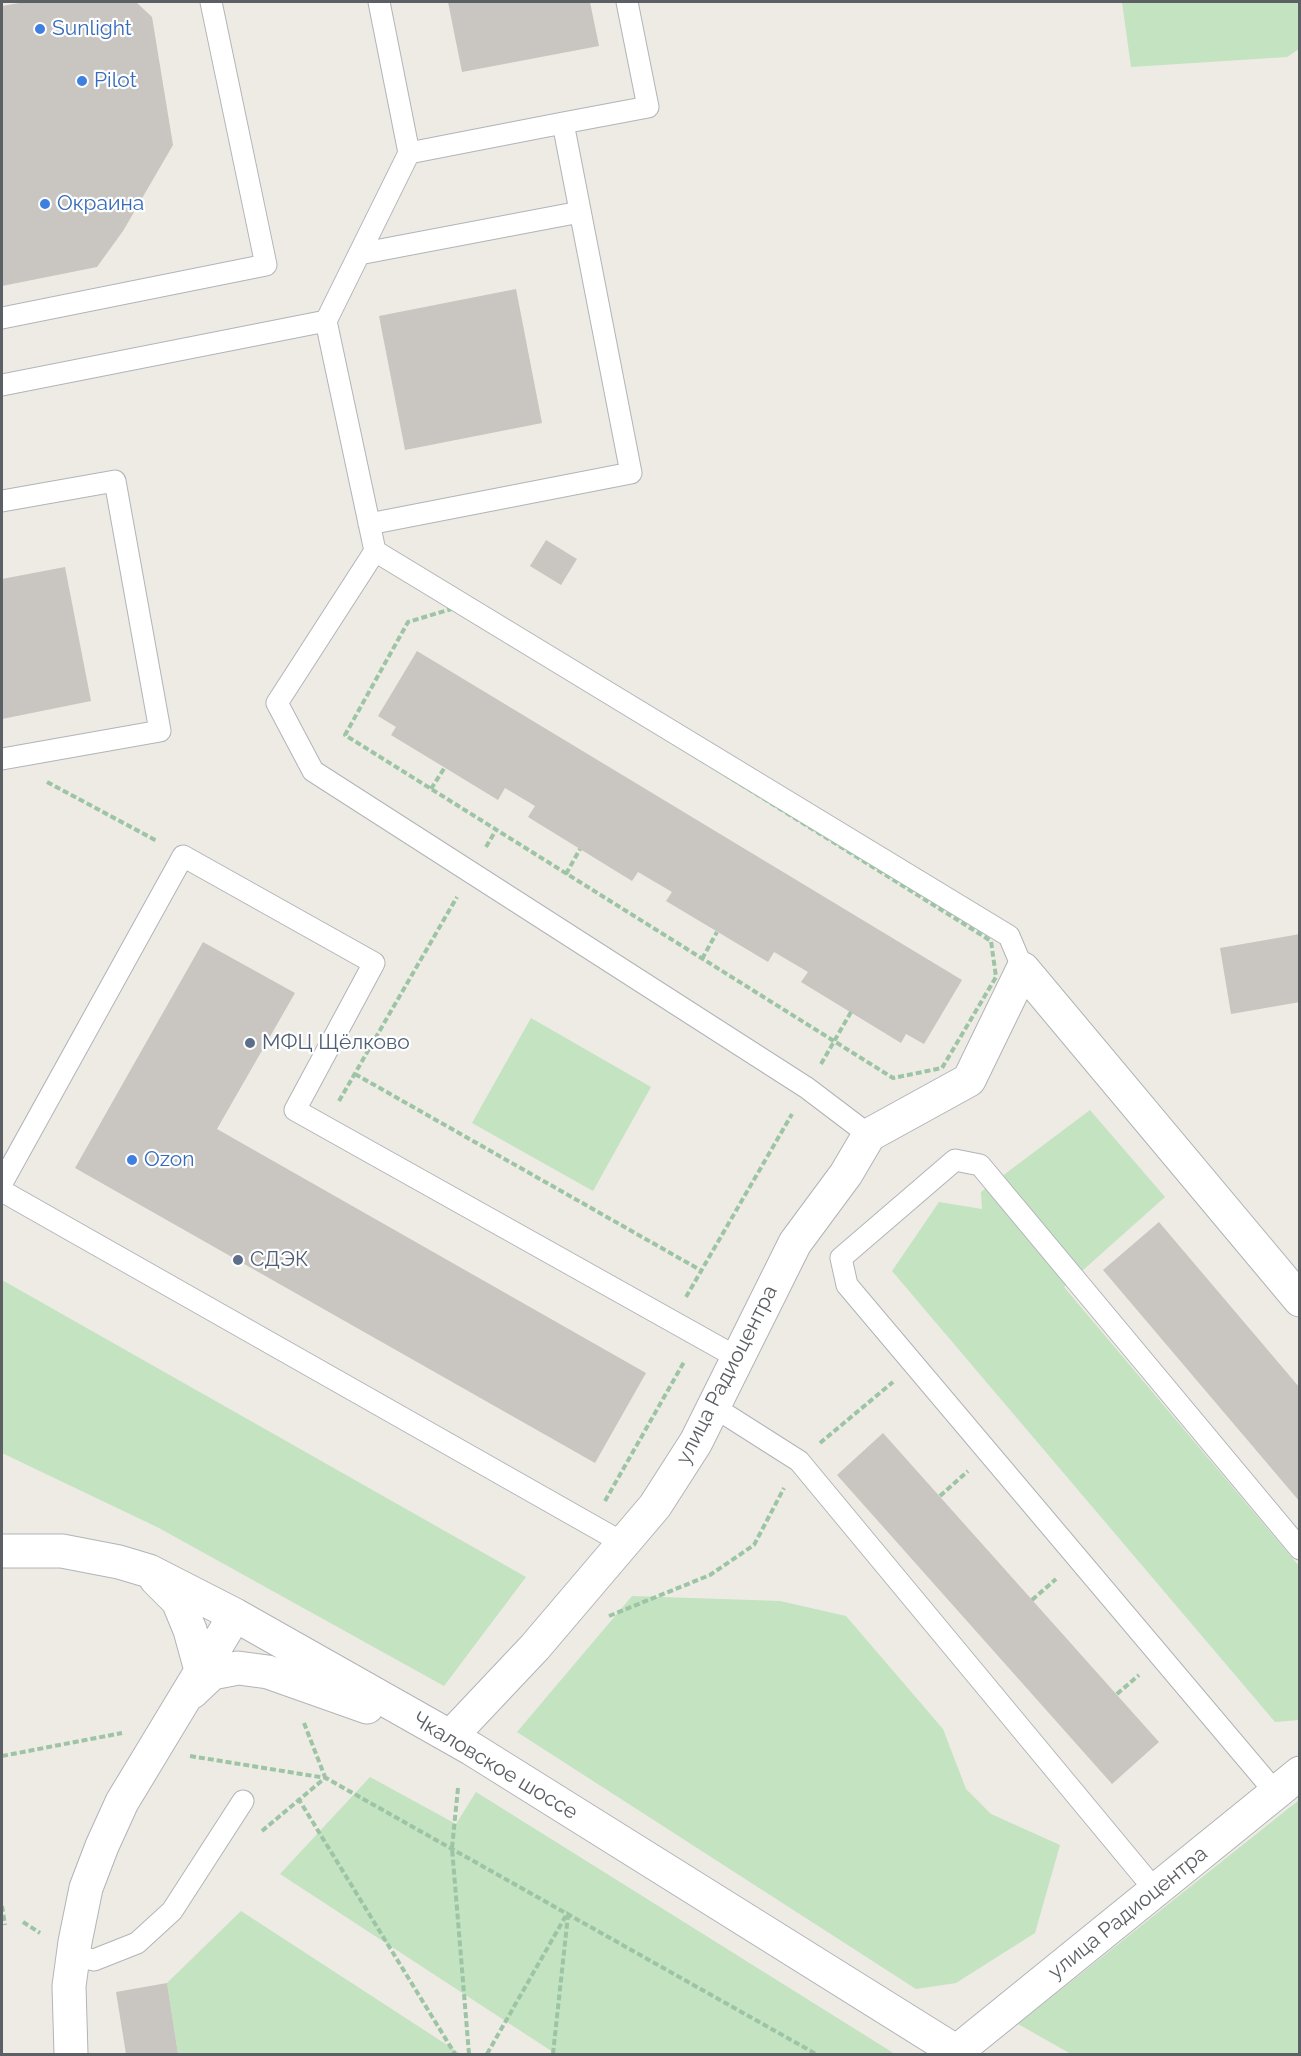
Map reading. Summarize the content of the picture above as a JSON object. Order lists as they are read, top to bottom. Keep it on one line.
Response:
{"streets":{"street":["улица Радиоцентра","Чкаловское шоссе"]},"crossings":[["улица Радиоцентра","Чкаловское шоссе"]],"places":["Sunlight","Pilot","Окраина","МФЦ Щёлково","Ozon","СДЭК"]}
